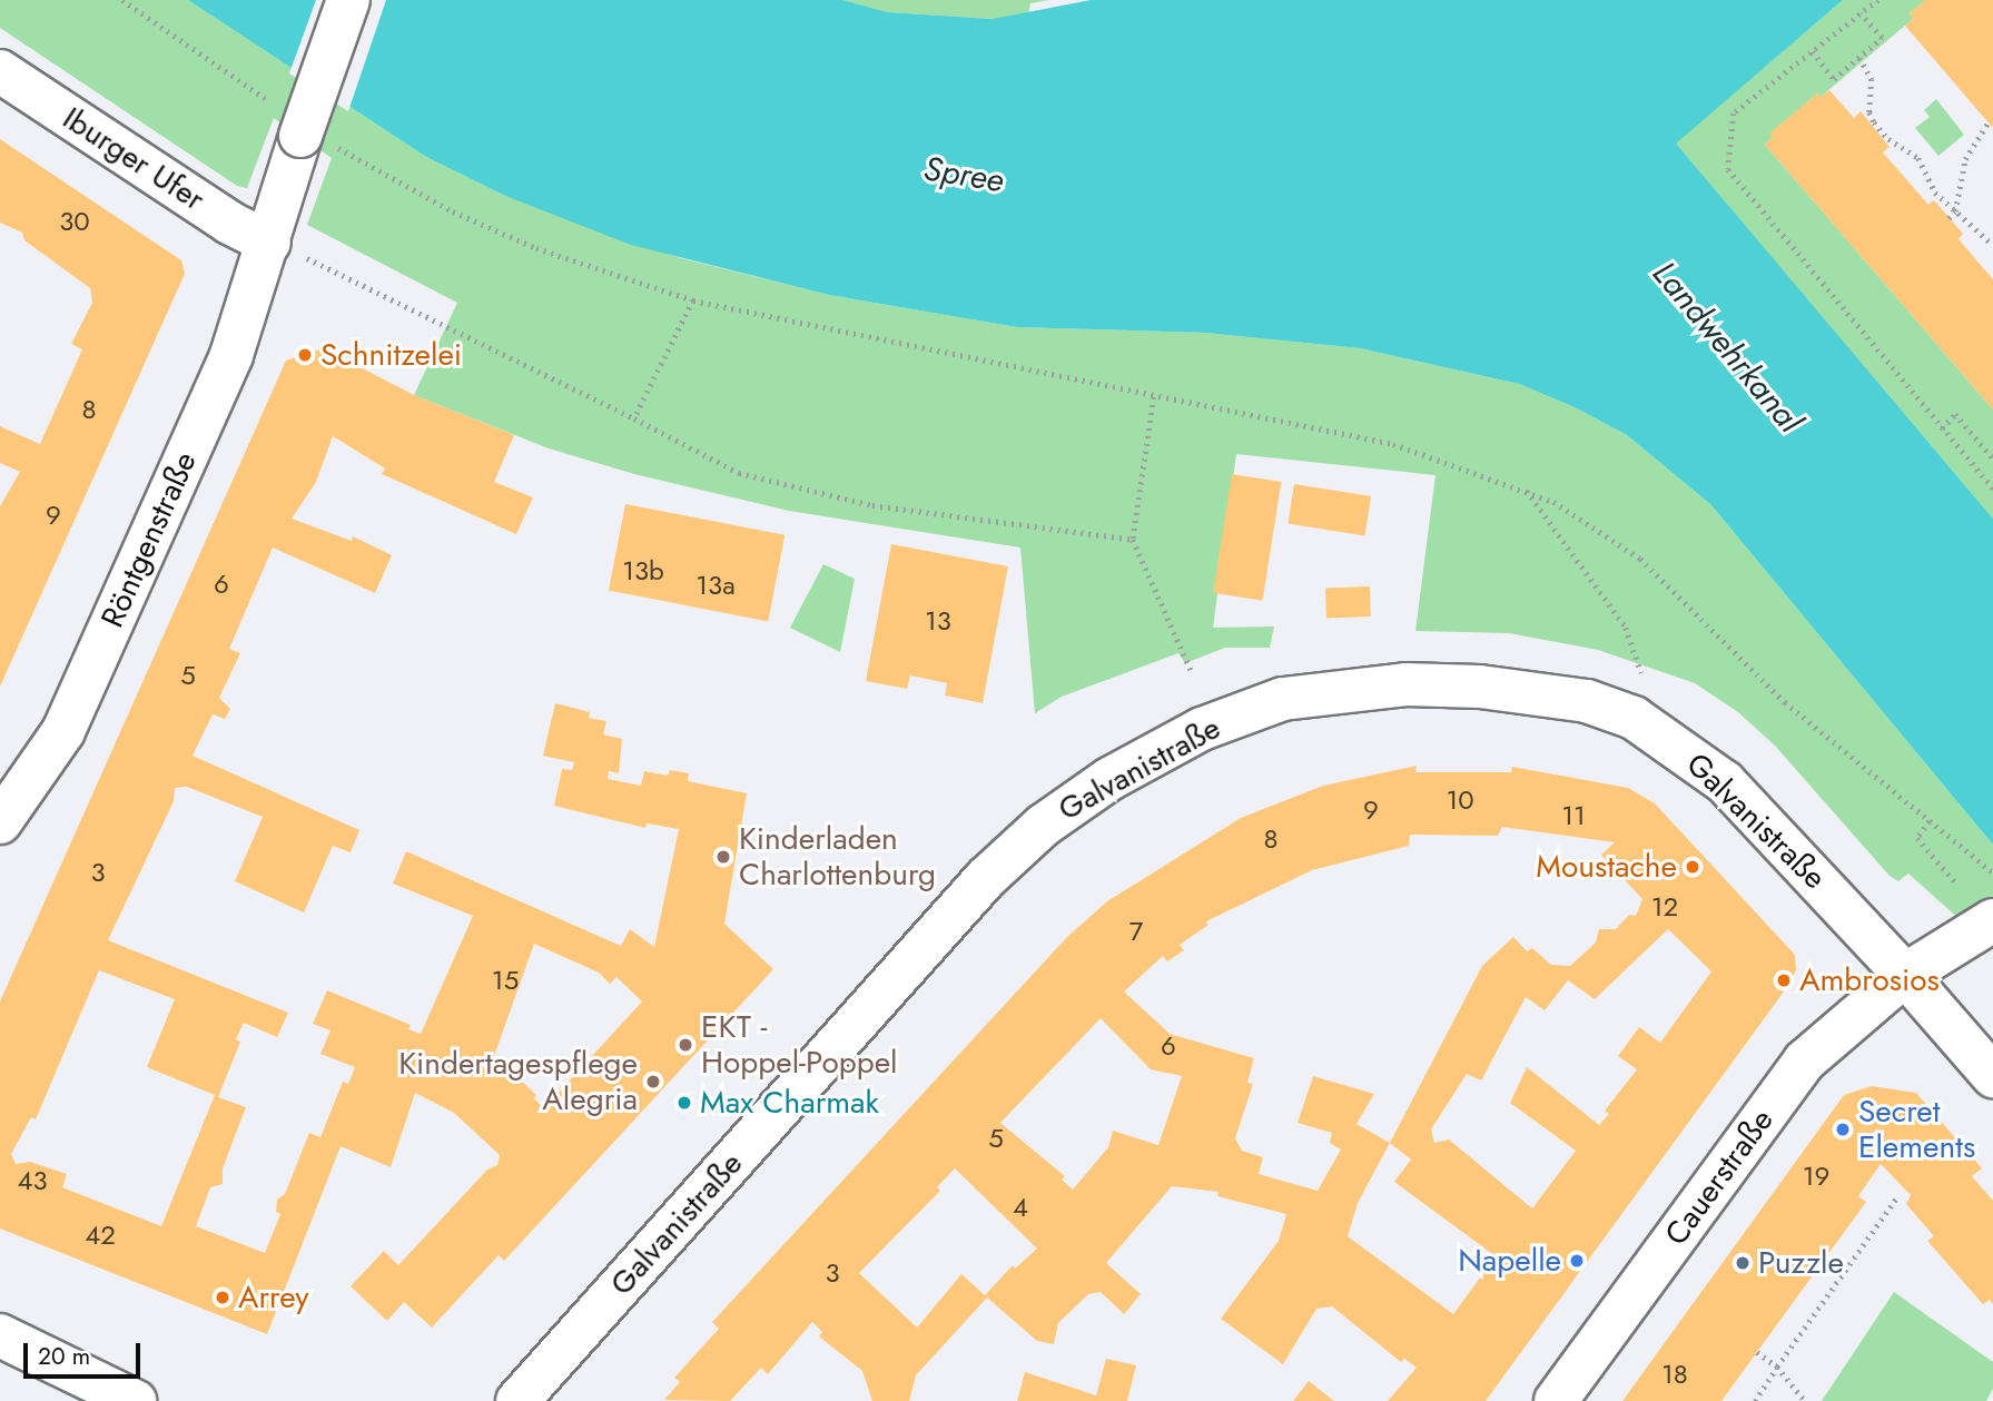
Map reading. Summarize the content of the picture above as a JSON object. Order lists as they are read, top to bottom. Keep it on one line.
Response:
{"streets":{"street":["Iburger Ufer","Röntgenstraße","Galvanistraße","Cauerstraße"]},"crossings":[["Iburger Ufer","Röntgenstraße"],["Galvanistraße","Cauerstraße"]],"water":["Spree","Landwehrkanal"],"places":["Schnitzelei","Kinderladen Charlottenburg","Moustache","Ambrosios","EKT - Hoppel-Poppel","Kindertagespflege Alegria","Max Charmak","Secret Elements","Napelle","Puzzle","Arrey"],"house_numbers":["30","8","9","13b","6","13a","13","5","10","9","11","8","3","12","7","15","6","5","19","43","4","42","3","18"],"scale_bar":"20 m"}
